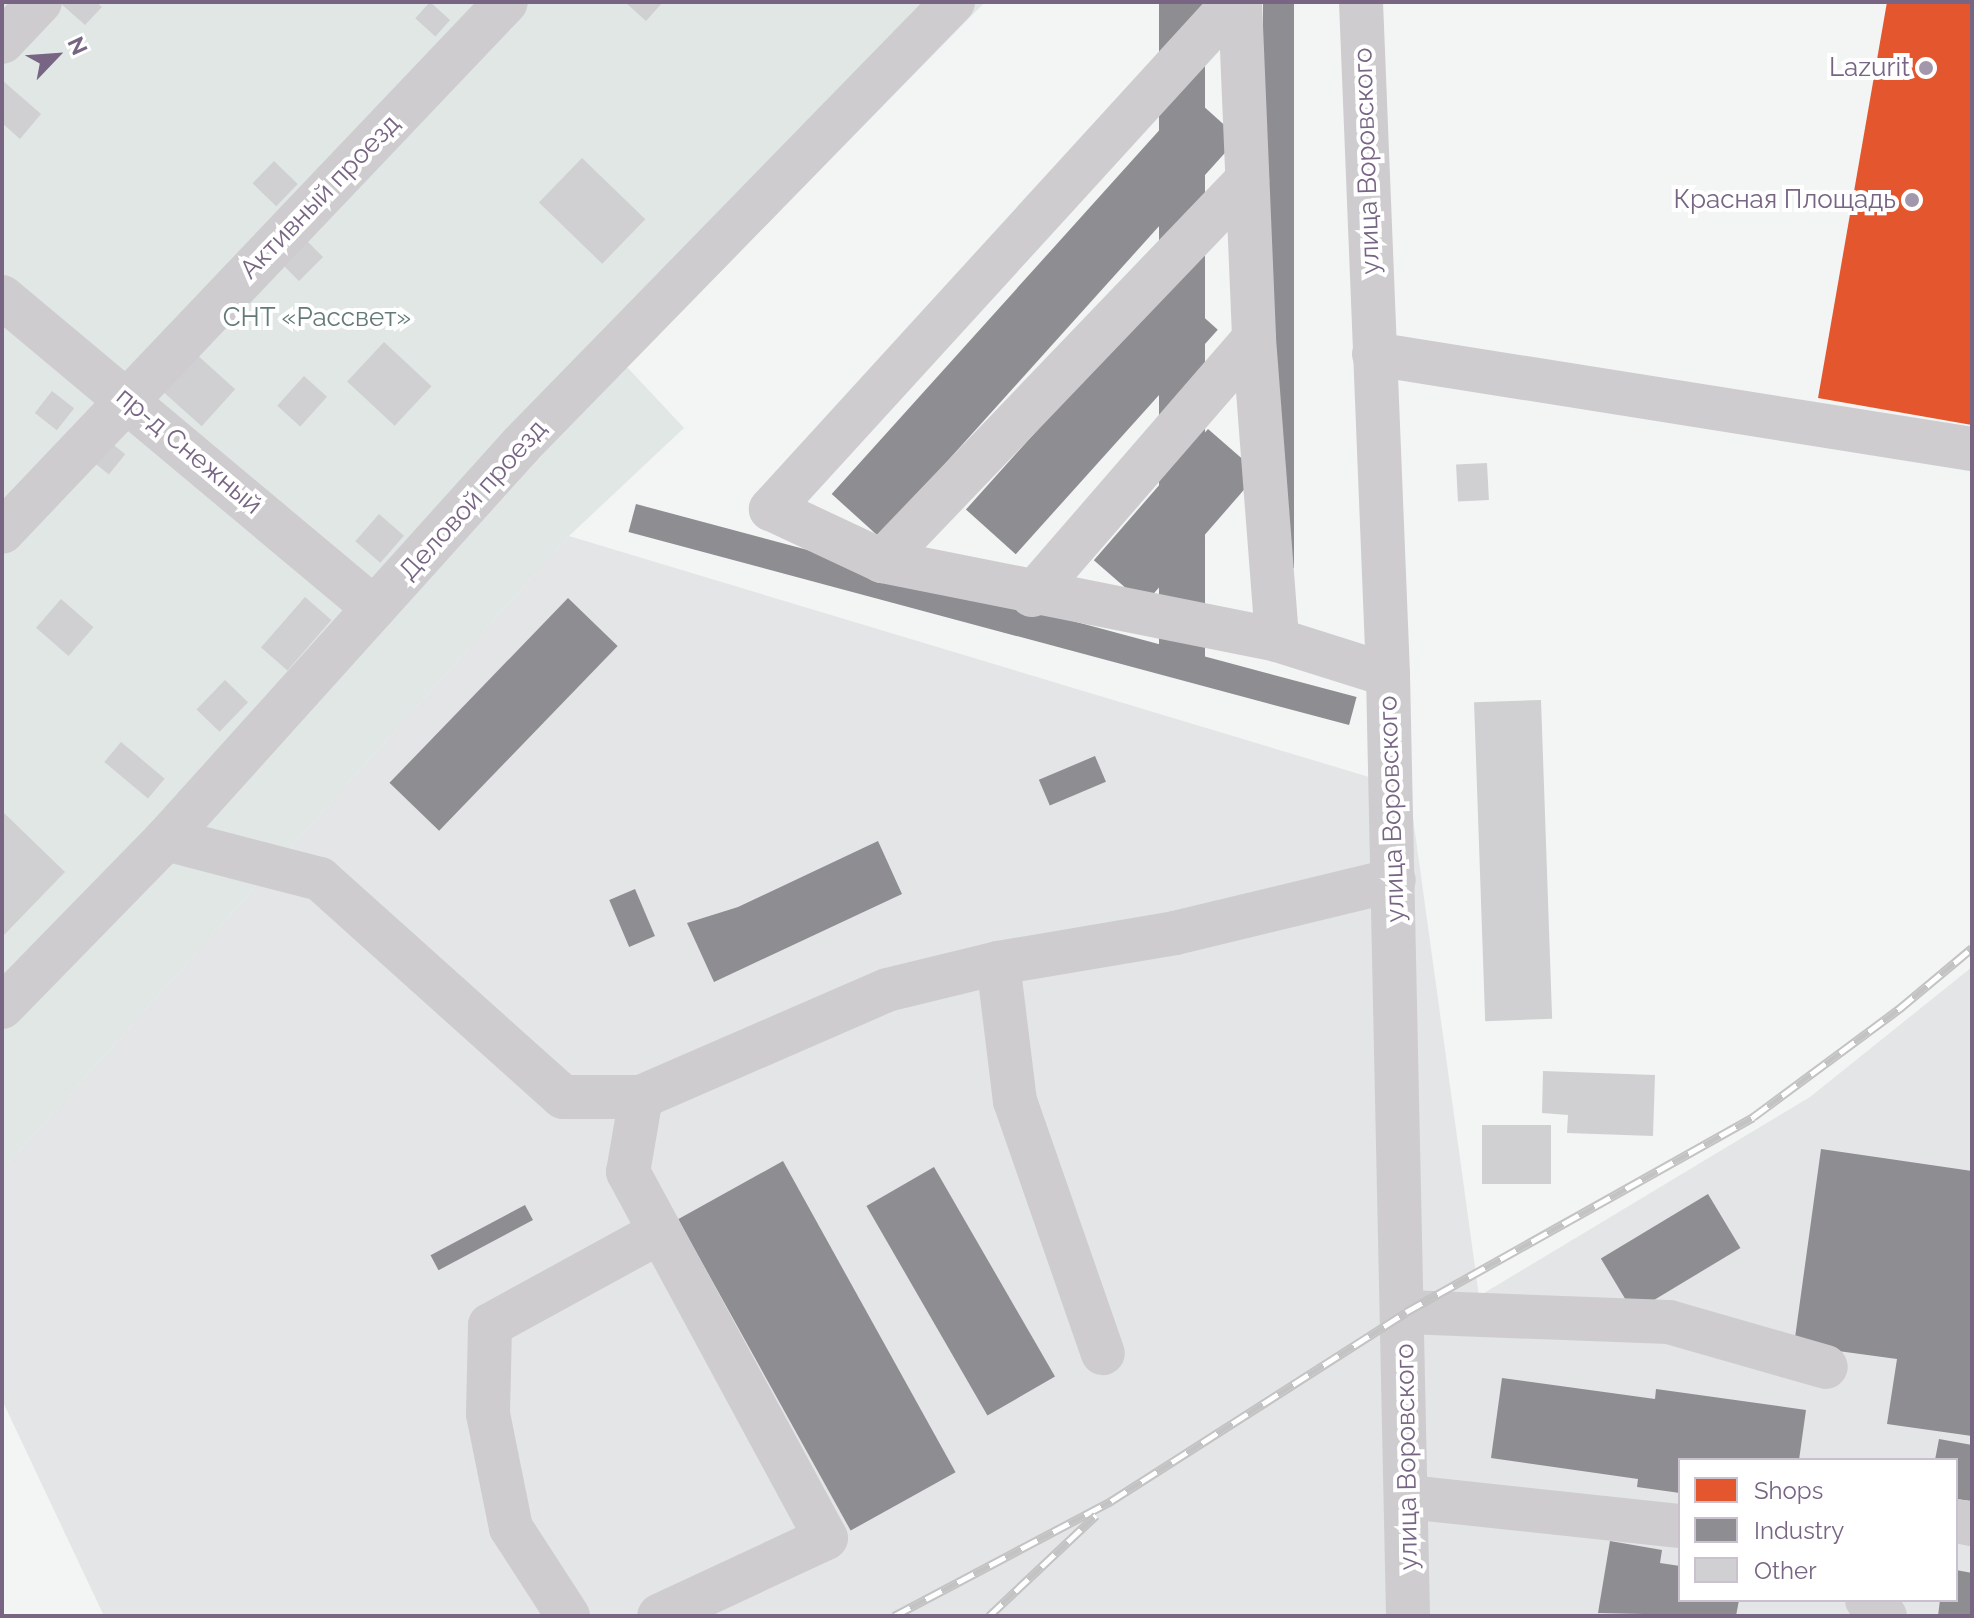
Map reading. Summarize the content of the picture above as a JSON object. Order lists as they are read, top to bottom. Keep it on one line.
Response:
{"streets":{"street":["улица Воровского","Активный проезд","пр-д Снежный","Деловой проезд"]},"crossings":[["Активный проезд","пр-д Снежный"],["пр-д Снежный","Деловой проезд"]],"parks":["СНТ «Рассвет»"],"places":["Lazurit","Красная Площадь"],"legend":["Shops","Industry","Other"],"north":"top right"}
